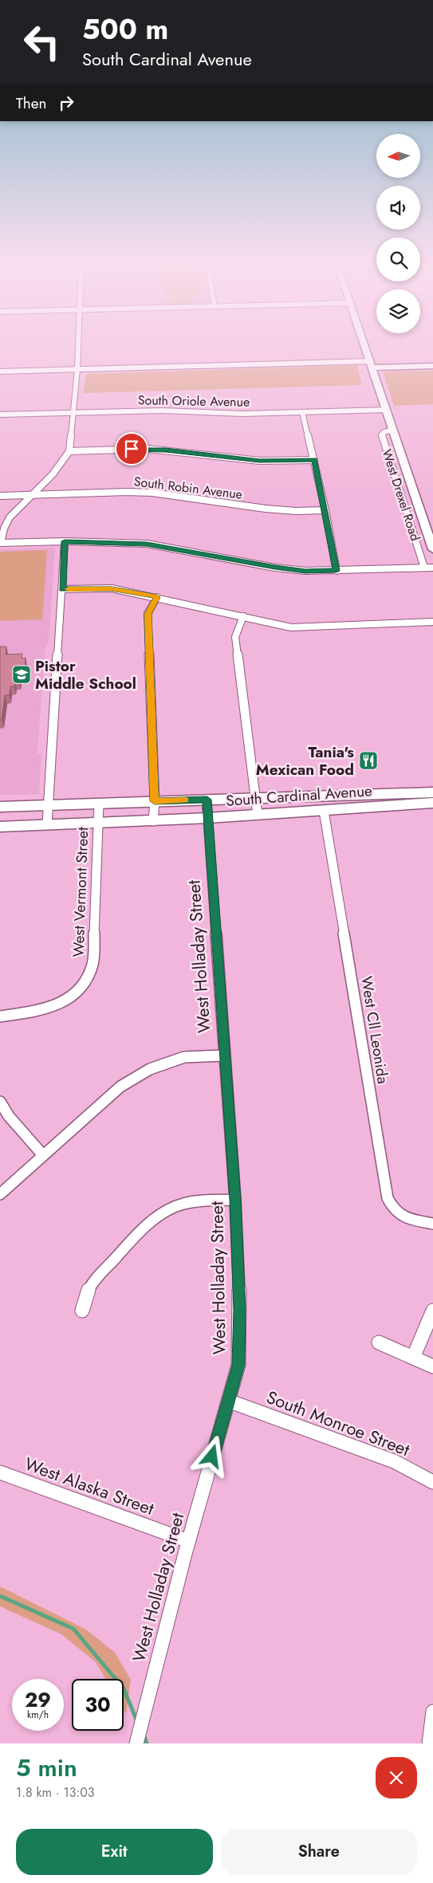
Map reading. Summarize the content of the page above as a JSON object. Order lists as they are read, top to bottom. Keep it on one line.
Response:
{"streets":{"street":["South Oriole Avenue","South Robin Avenue","West Drexel Road","South Cardinal Avenue","West Vermont Street","West Holladay Street","West Cll Leonida","South Monroe Street","West Alaska Street"]},"crossings":[["South Oriole Avenue","West Drexel Road"],["South Cardinal Avenue","West Vermont Street"],["South Cardinal Avenue","West Holladay Street"],["South Cardinal Avenue","West Cll Leonida"],["West Holladay Street","South Monroe Street"],["West Holladay Street","West Alaska Street"]],"places":{"school or university":["Pistor Middle School"],"restaurant":["Tania's Mexican Food"]},"north":"left","page":{"turn":["500 m","South Cardinal Avenue"],"then":"Then","speed":"29 km/h","limit":"30","heading":["5 min","1.8 km · 13:03"],"buttons":["Exit","Share"]}}
